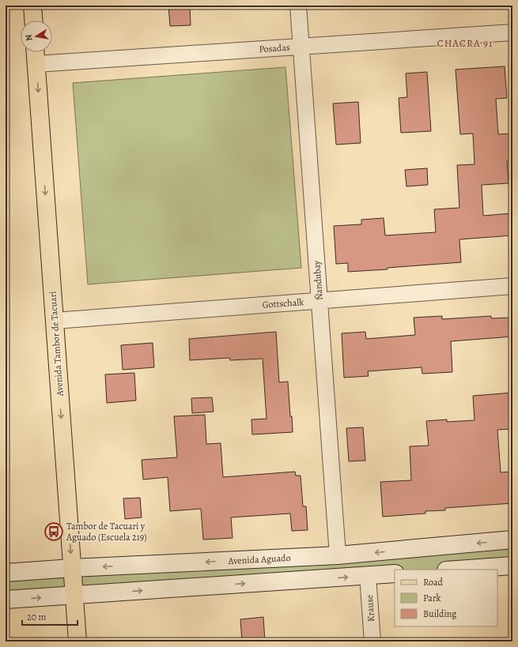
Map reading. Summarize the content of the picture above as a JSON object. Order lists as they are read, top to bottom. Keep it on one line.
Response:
{"streets":{"main road":["Avenida Tambor de Tacuarí","Avenida Aguado"],"street":["Posadas","Ñandubay","Gottschalk","Krause"]},"crossings":[["Posadas","Ñandubay"],["Posadas","Avenida Tambor de Tacuarí"],["Ñandubay","Gottschalk"],["Ñandubay","Avenida Aguado"],["Gottschalk","Avenida Tambor de Tacuarí"],["Avenida Tambor de Tacuarí","Avenida Aguado"]],"one_way":["Avenida Tambor de Tacuarí"],"districts":["CHACRA 91"],"places":{"bus stop":["Tambor de Tacuarí y Aguado (Escuela 219)"]},"legend":["Road","Park","Building"],"scale_bar":"20 m","north":"left"}
